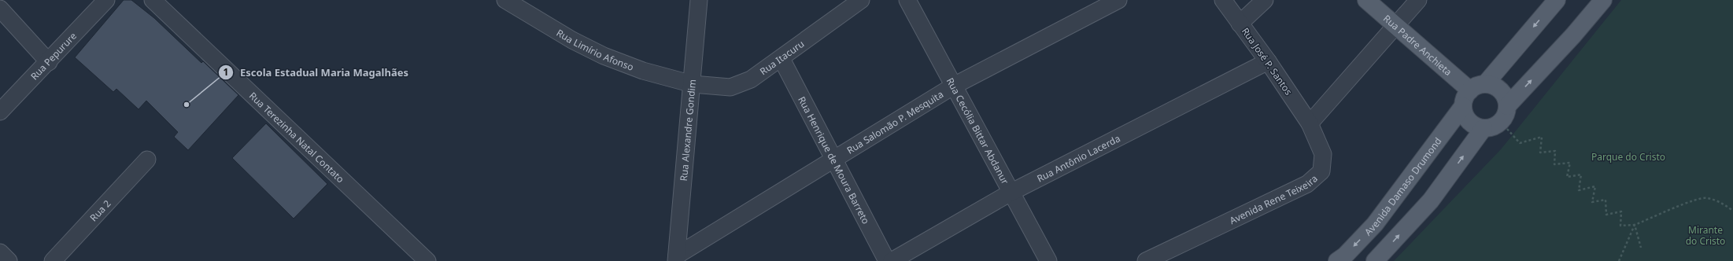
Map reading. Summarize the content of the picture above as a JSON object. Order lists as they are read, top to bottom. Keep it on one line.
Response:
{"streets":{"main road":["Rua Padre Anchieta","Avenida Damaso Drumond"],"street":["Rua Limírio Afonso","Rua Pepurure","Rua Itacuru","Rua José P. Santos","Rua Salomão P. Mesquita","Rua Alexandre Gondim","Rua Cecólia Bittar Abdanur","Rua Terezinha Natal Contato","Rua Antônio Lacerda","Rua Henrique de Moura Barreto","Avenida Rene Teixeira","Rua 2"]},"crossings":[["Rua Padre Anchieta","Avenida Damaso Drumond"],["Rua Limírio Afonso","Rua Itacuru"],["Rua Limírio Afonso","Rua Alexandre Gondim"],["Rua Itacuru","Rua Alexandre Gondim"],["Rua Itacuru","Rua Henrique de Moura Barreto"],["Rua José P. Santos","Rua Antônio Lacerda"],["Rua José P. Santos","Avenida Rene Teixeira"],["Rua Salomão P. Mesquita","Rua Alexandre Gondim"],["Rua Salomão P. Mesquita","Rua Cecólia Bittar Abdanur"],["Rua Salomão P. Mesquita","Rua Henrique de Moura Barreto"],["Rua Cecólia Bittar Abdanur","Rua Antônio Lacerda"]],"parks":["Parque do Cristo","Mirante do Cristo"],"places":["Escola Estadual Maria Magalhães"]}
